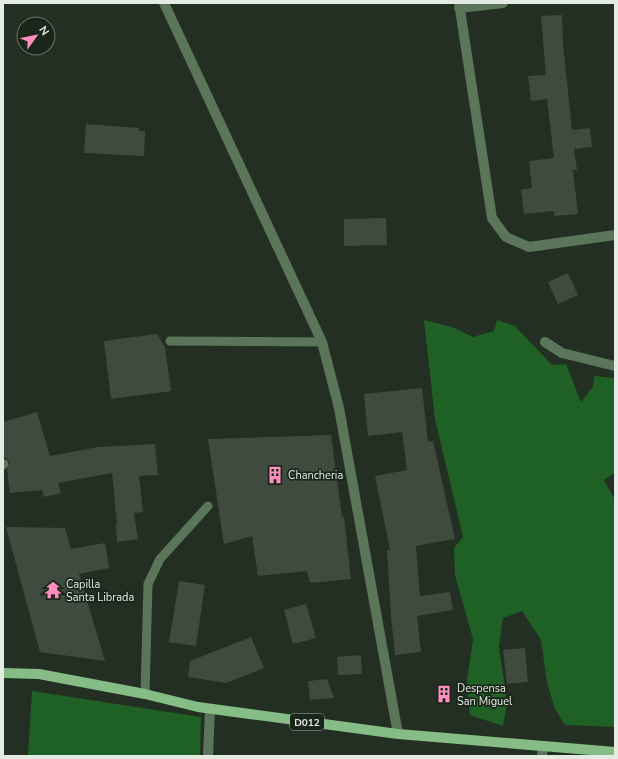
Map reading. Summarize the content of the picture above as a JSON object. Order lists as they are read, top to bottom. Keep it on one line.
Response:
{"streets":{"main road":["D012"]},"places":{"building":["Chancheria","Despensa San Miguel"],"temple":["Capilla Santa Librada"]},"north":"top right"}
